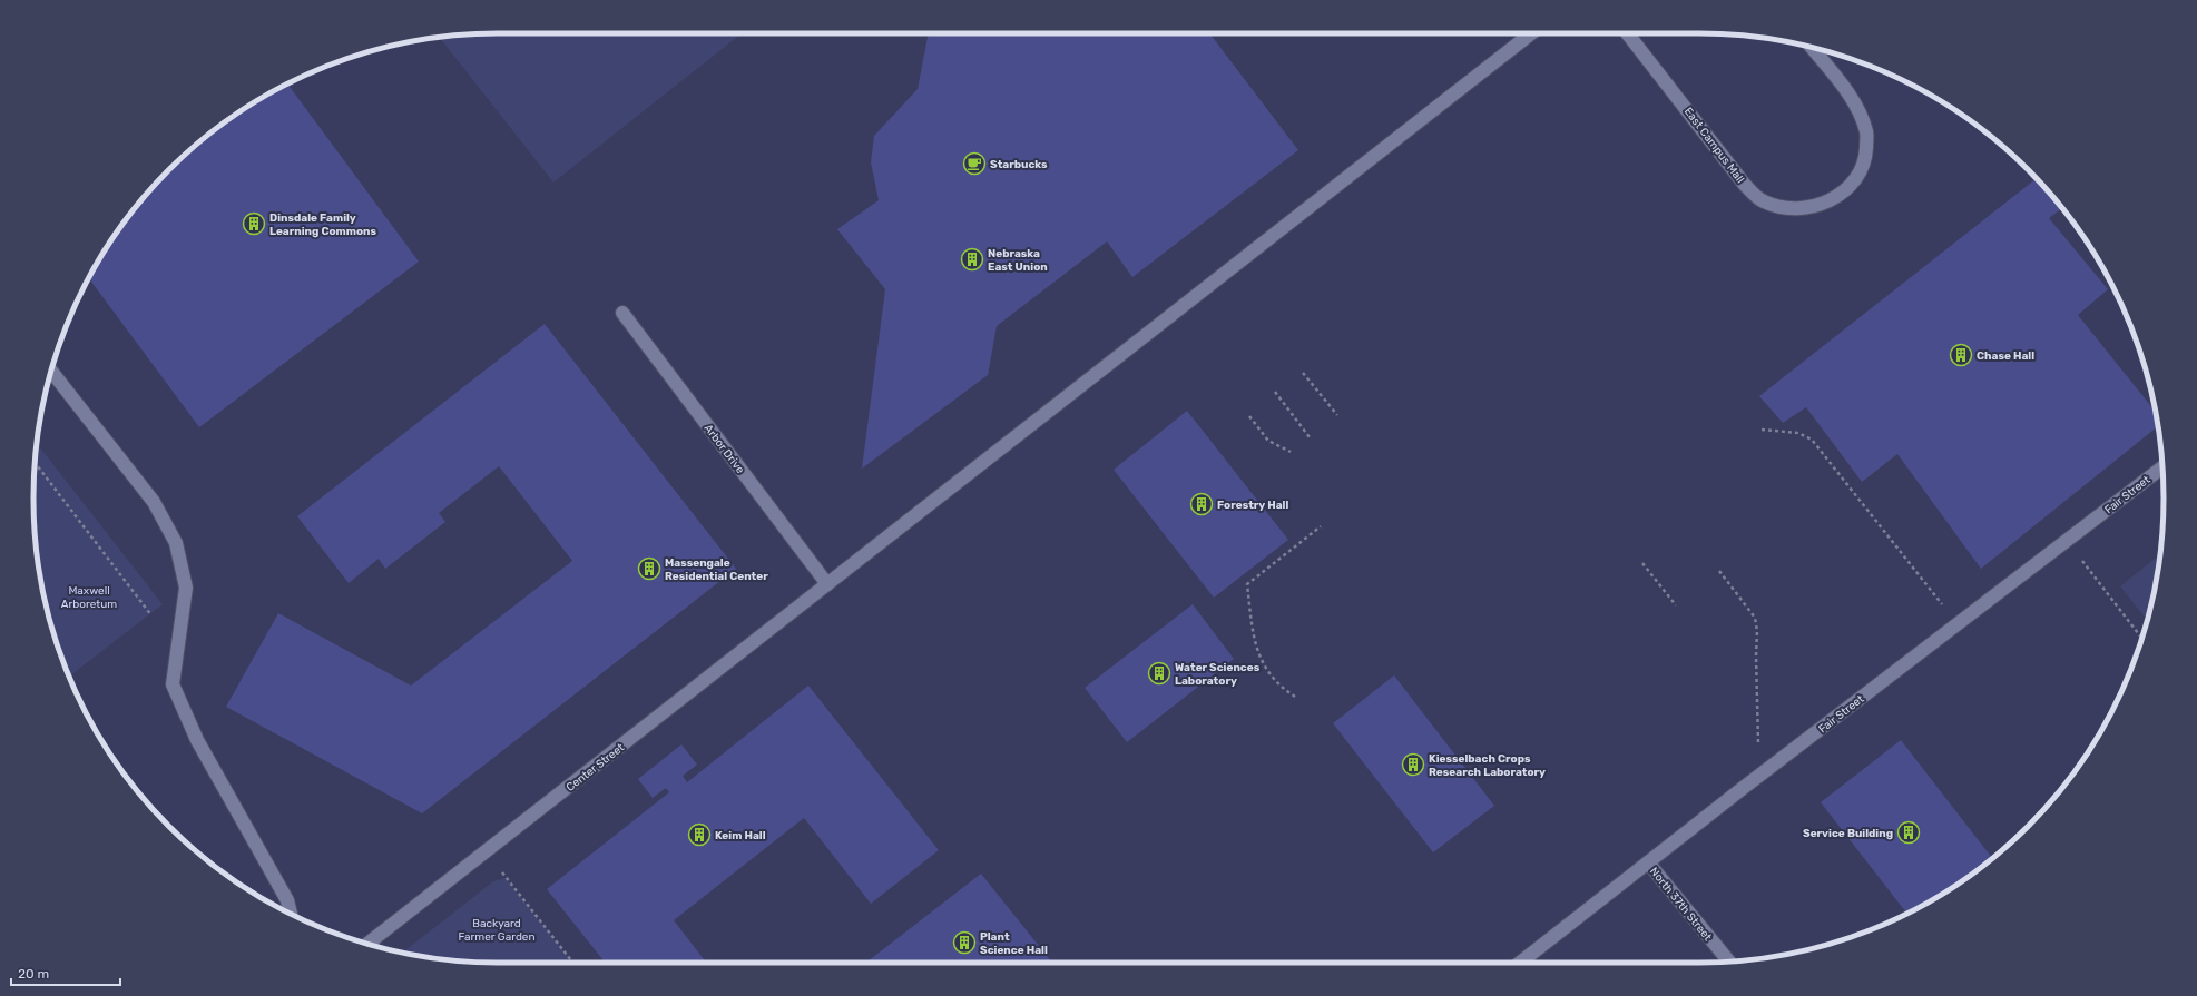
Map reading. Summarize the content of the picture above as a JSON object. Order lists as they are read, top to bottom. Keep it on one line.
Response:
{"streets":{"street":["East Campus Mall","Arbor Drive","Fair Street","Center Street","North 37th Street"]},"crossings":[["Arbor Drive","Center Street"],["Fair Street","North 37th Street"]],"parks":["Maxwell Arboretum","Backyard Farmer Garden"],"places":{"cafe":["Starbucks"],"building":["Dinsdale Family Learning Commons","Nebraska East Union","Chase Hall","Forestry Hall","Massengale Residential Center","Water Sciences Laboratory","Kiesselbach Crops Research Laboratory","Service Building","Keim Hall","Plant Science Hall"]},"scale_bar":"20 m"}
